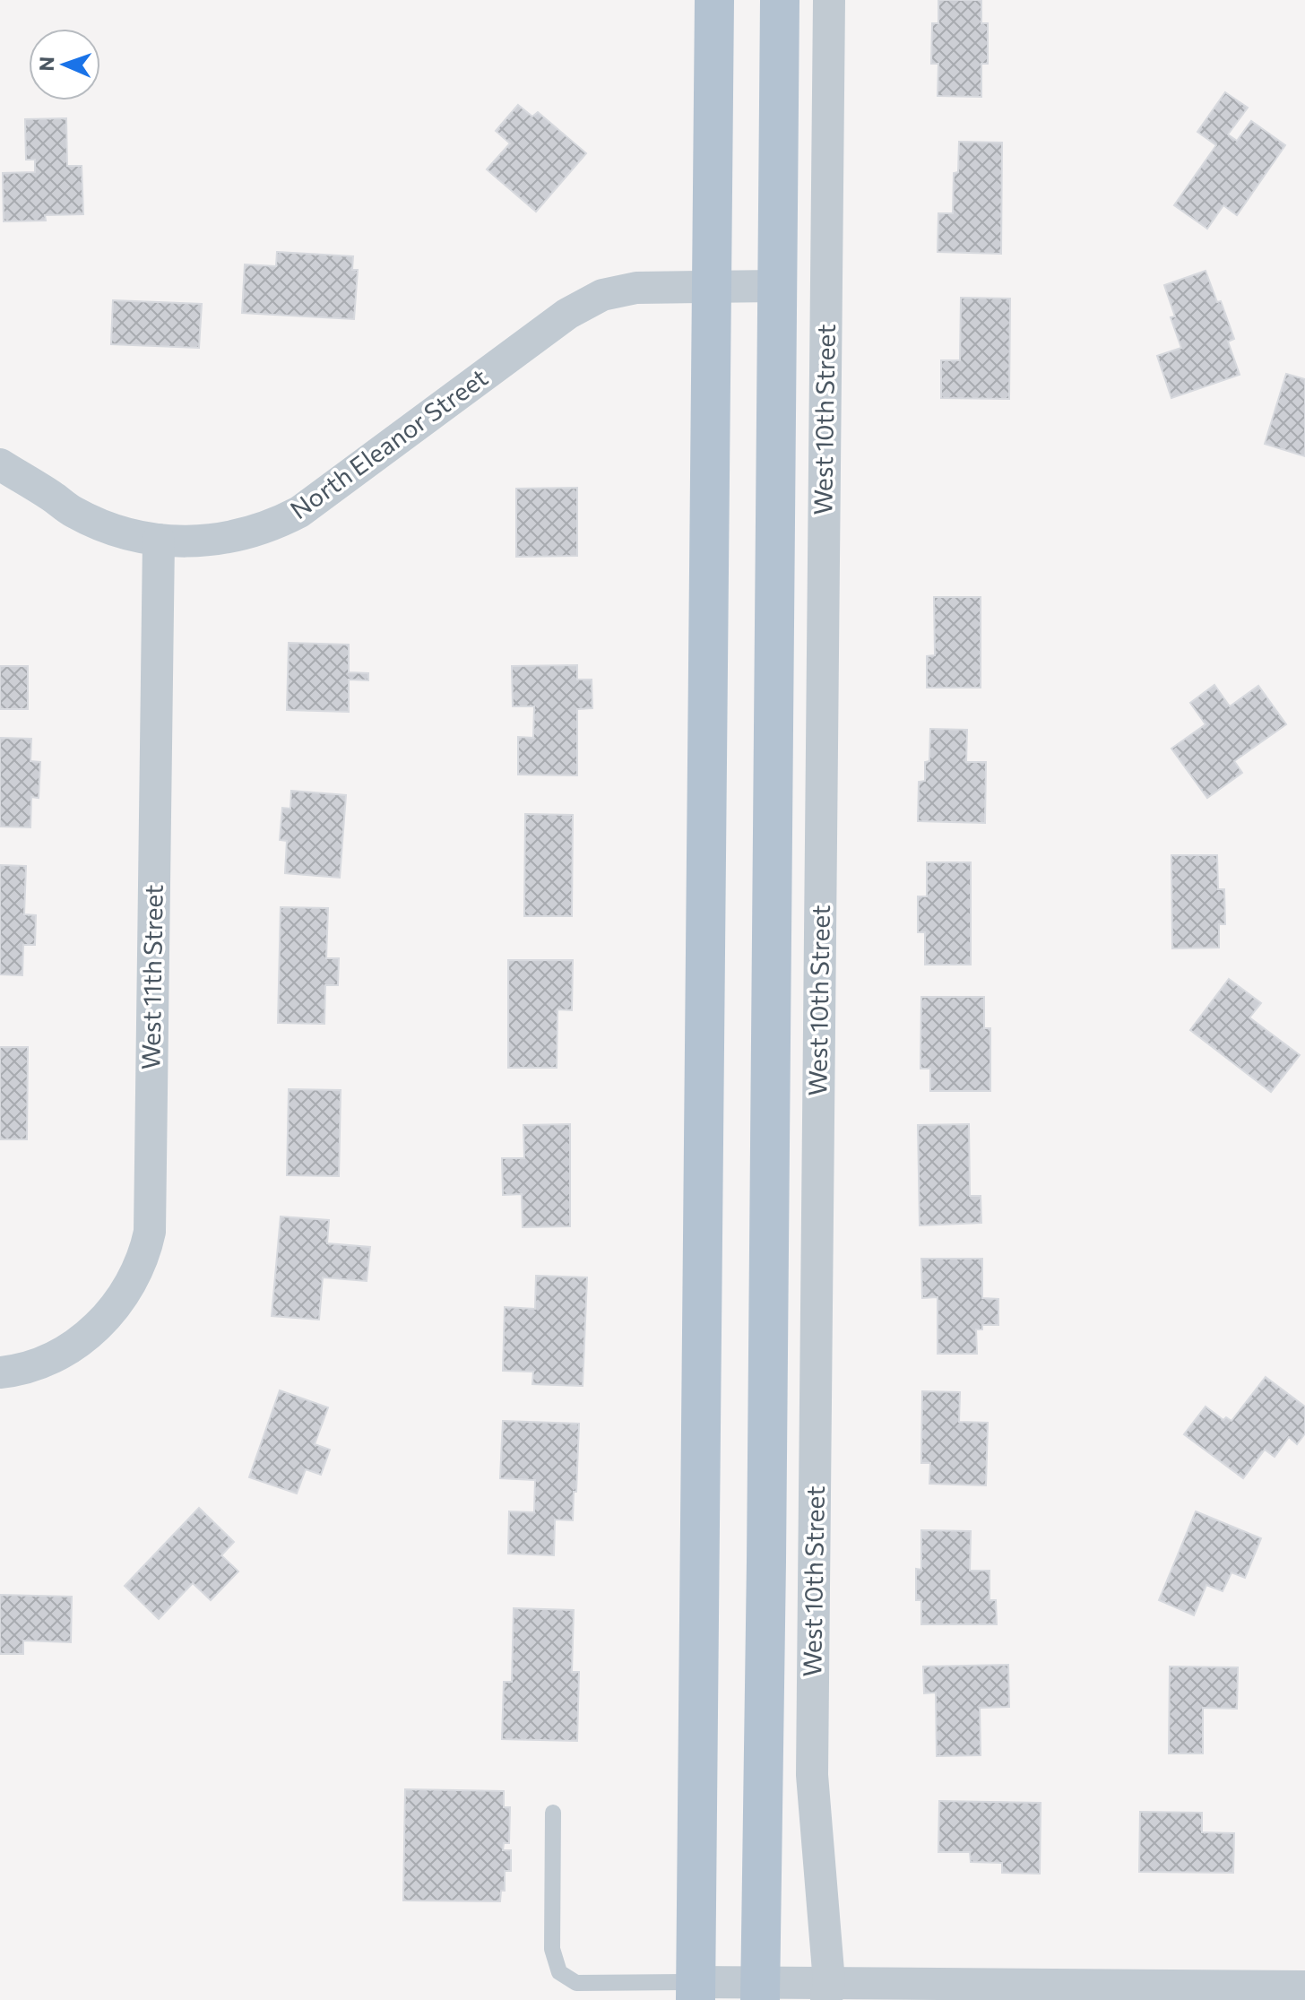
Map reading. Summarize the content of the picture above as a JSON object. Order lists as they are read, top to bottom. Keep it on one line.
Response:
{"streets":{"main road":["West 10th Street"],"street":["North Eleanor Street","West 11th Street"]},"crossings":[["West 10th Street","North Eleanor Street"],["North Eleanor Street","West 11th Street"]],"north":"left"}
